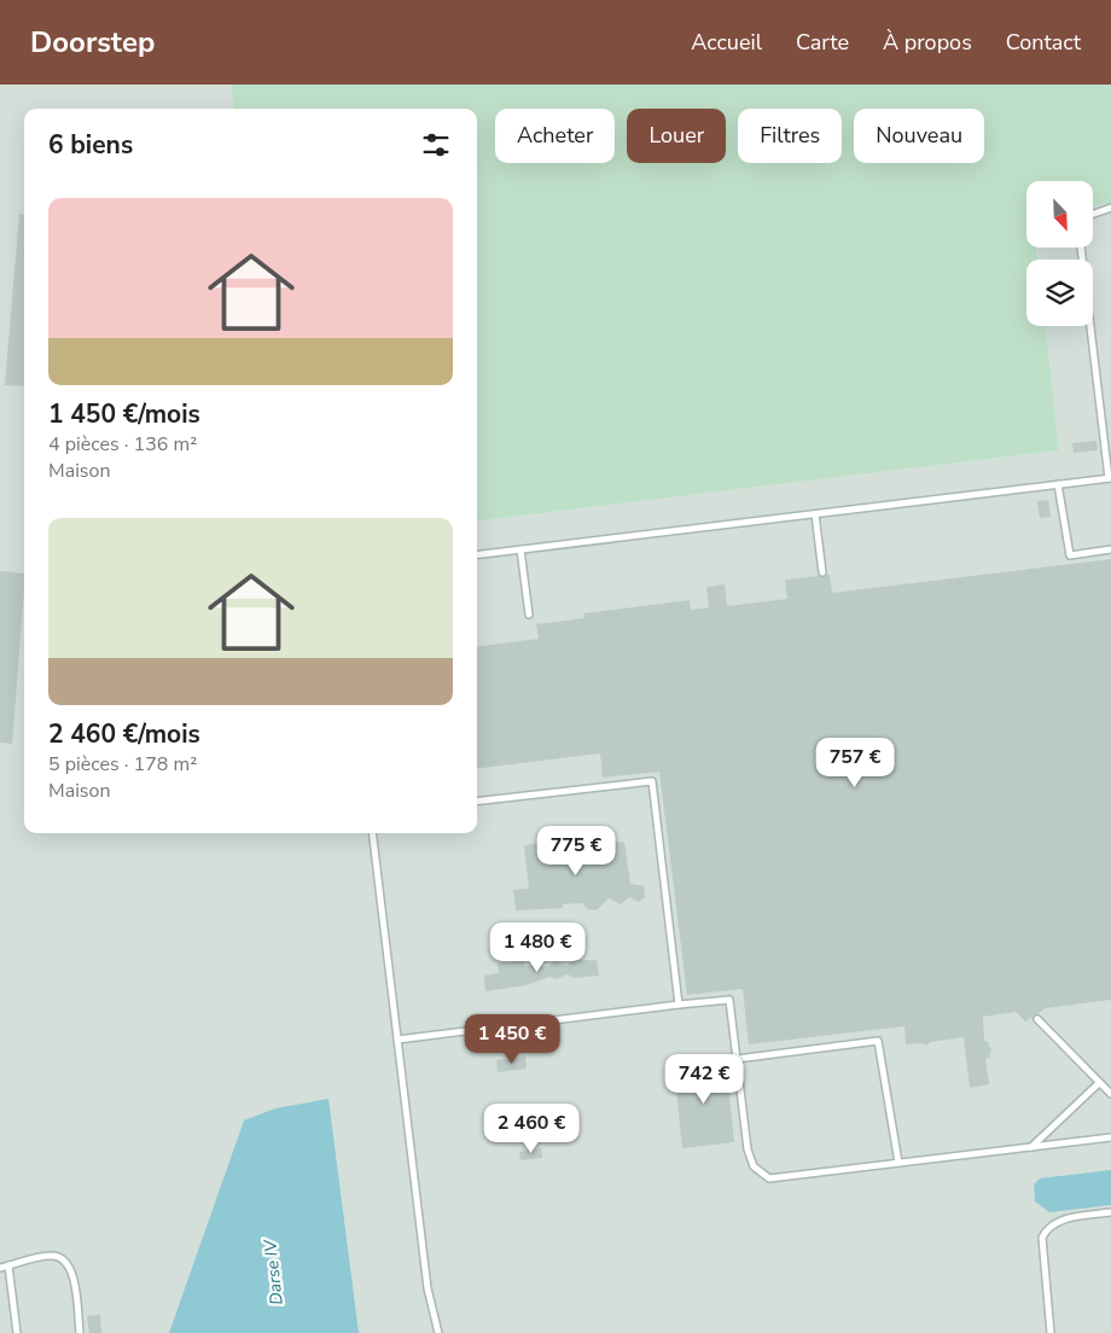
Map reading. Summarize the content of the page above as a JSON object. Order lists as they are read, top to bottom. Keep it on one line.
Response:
{"water":["Darse IV"],"north":"bottom right","page":{"header":"Doorstep","nav":["Accueil","Carte","À propos","Contact"],"chip":["Acheter","Louer","Filtres","Nouveau"],"heading":"6 biens","list":[{"name":"1 450 €/mois","note":"4 pièces · 136 m² · Maison"},{"name":"2 460 €/mois","note":"5 pièces · 178 m² · Maison"}],"price":["757 €","775 €","1 480 €","1 450 €","742 €","2 460 €"]}}
